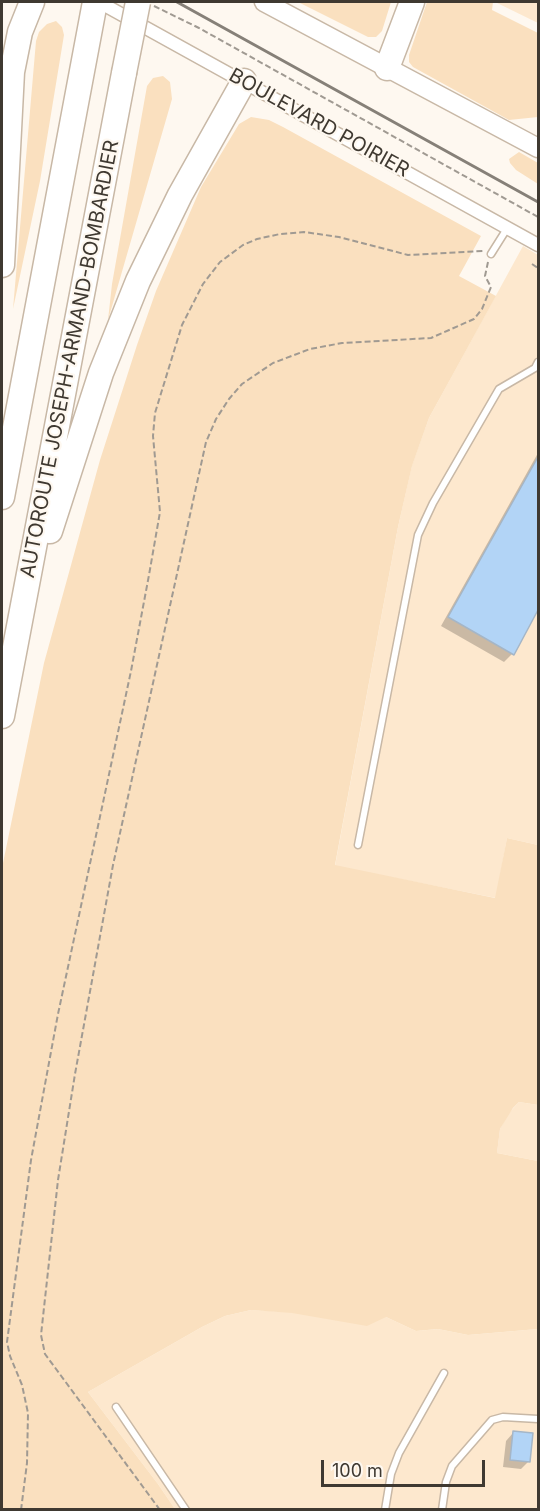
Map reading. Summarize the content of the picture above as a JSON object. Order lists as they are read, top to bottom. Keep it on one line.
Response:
{"streets":{"highway":["AUTOROUTE JOSEPH-ARMAND-BOMBARDIER"],"street":["BOULEVARD POIRIER"]},"crossings":[["BOULEVARD POIRIER","AUTOROUTE JOSEPH-ARMAND-BOMBARDIER"]],"scale_bar":"100 m"}
